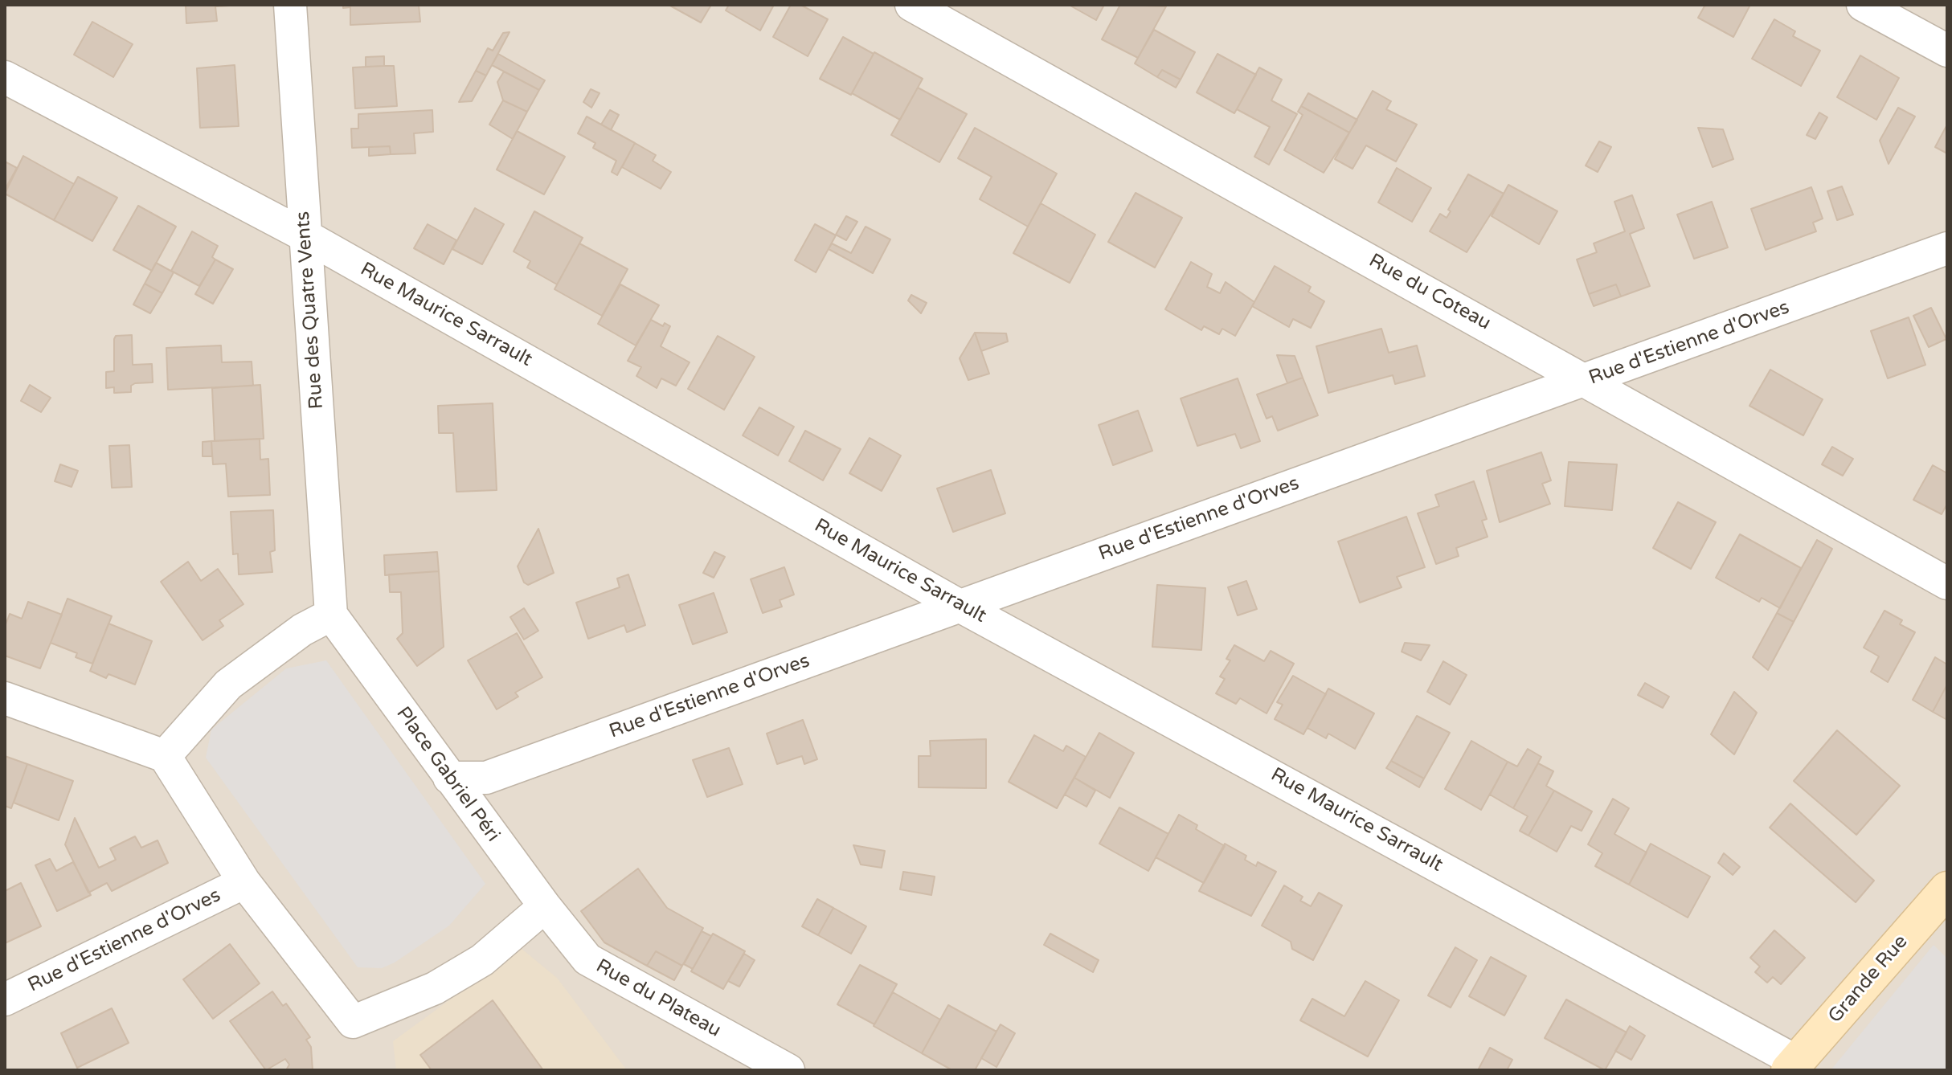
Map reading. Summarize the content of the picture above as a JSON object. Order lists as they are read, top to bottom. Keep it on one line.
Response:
{"streets":{"main road":["Grande Rue"],"street":["Rue du Coteau","Rue des Quatre Vents","Rue Maurice Sarrault","Rue d'Estienne d'Orves","Place Gabriel Péri","Rue du Plateau"]},"crossings":[["Rue du Coteau","Rue d'Estienne d'Orves"],["Rue des Quatre Vents","Rue Maurice Sarrault"],["Rue des Quatre Vents","Place Gabriel Péri"],["Rue Maurice Sarrault","Rue d'Estienne d'Orves"],["Rue Maurice Sarrault","Grande Rue"],["Rue d'Estienne d'Orves","Place Gabriel Péri"],["Place Gabriel Péri","Rue du Plateau"]]}
